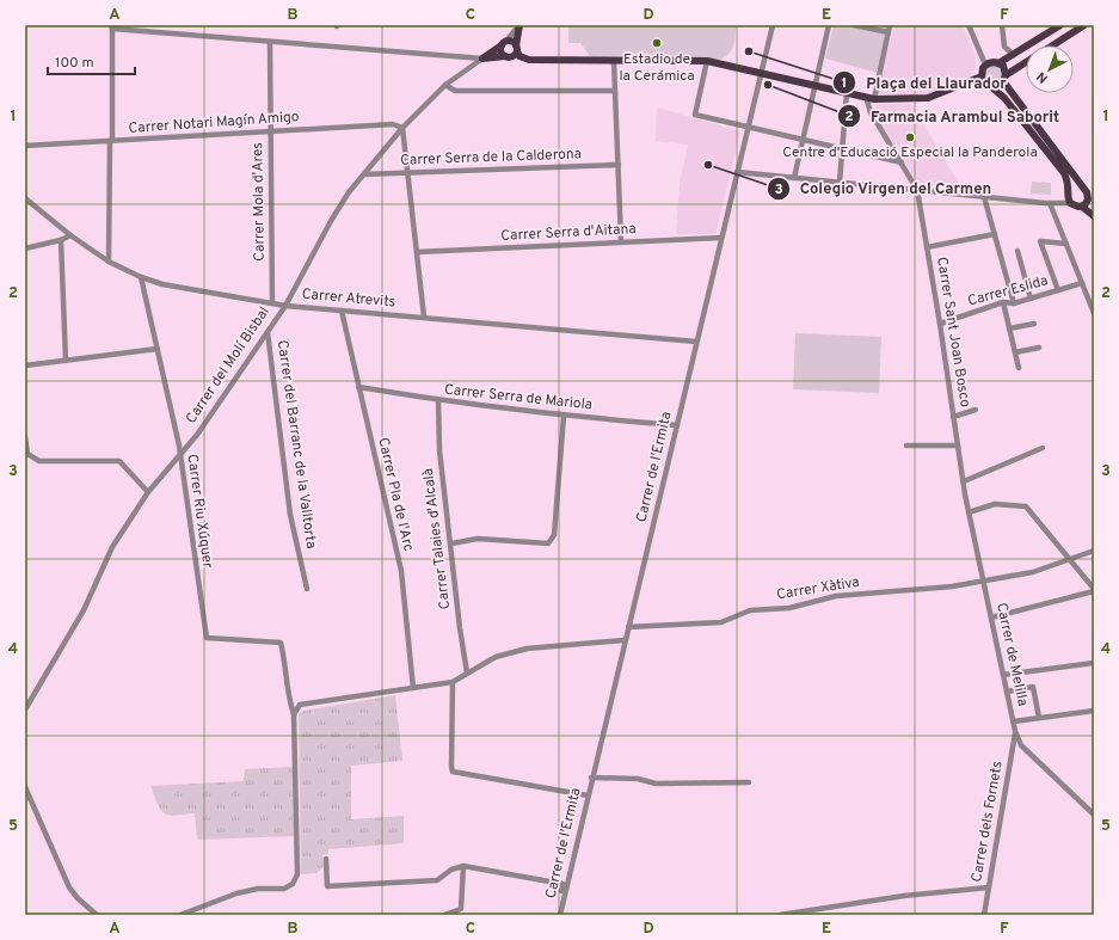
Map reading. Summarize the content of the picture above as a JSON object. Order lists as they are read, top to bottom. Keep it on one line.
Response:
{"streets":{"main road":["Carrer del Molí Bisbal"],"street":["Carrer Notari Magín Amigo","Carrer Serra de la Calderona","Carrer Mola d'Ares","Carrer Serra d'Aitana","Carrer Eslida","Carrer Atrevits","Carrer Sant Joan Bosco","Carrer Serra de Mariola","Carrer del Barranc de la Valltorta","Carrer de l'Ermita","Carrer Pla de l'Arc","Carrer Riu Xúquer","Carrer Talaies d'Alcalà","Carrer Xàtiva","Carrer de Melilla","Carrer dels Fornets"]},"crossings":[["Carrer Notari Magín Amigo","Carrer Mola d'Ares"],["Carrer Notari Magín Amigo","Carrer del Molí Bisbal"],["Carrer Serra de la Calderona","Carrer del Molí Bisbal"],["Carrer Mola d'Ares","Carrer Atrevits"],["Carrer Serra d'Aitana","Carrer de l'Ermita"],["Carrer Eslida","Carrer Sant Joan Bosco"],["Carrer Atrevits","Carrer del Molí Bisbal"],["Carrer Atrevits","Carrer de l'Ermita"],["Carrer Atrevits","Carrer Pla de l'Arc"],["Carrer Atrevits","Carrer Riu Xúquer"],["Carrer Sant Joan Bosco","Carrer Xàtiva"],["Carrer Sant Joan Bosco","Carrer de Melilla"],["Carrer del Molí Bisbal","Carrer del Barranc de la Valltorta"],["Carrer del Molí Bisbal","Carrer Riu Xúquer"],["Carrer Serra de Mariola","Carrer de l'Ermita"],["Carrer Serra de Mariola","Carrer Pla de l'Arc"],["Carrer Serra de Mariola","Carrer Talaies d'Alcalà"],["Carrer de l'Ermita","Carrer Xàtiva"],["Carrer Xàtiva","Carrer de Melilla"],["Carrer de Melilla","Carrer dels Fornets"]],"places":["Estadio de la Cerámica","Plaça del Llaurador","Farmacia Arambul Saborit","Centre d'Educació Especial la Panderola","Colegio Virgen del Carmen"],"scale_bar":"100 m","north":"bottom left","grid":{"columns":["A","B","C","D","E","F"],"rows":["1","2","3","4","5"]}}
